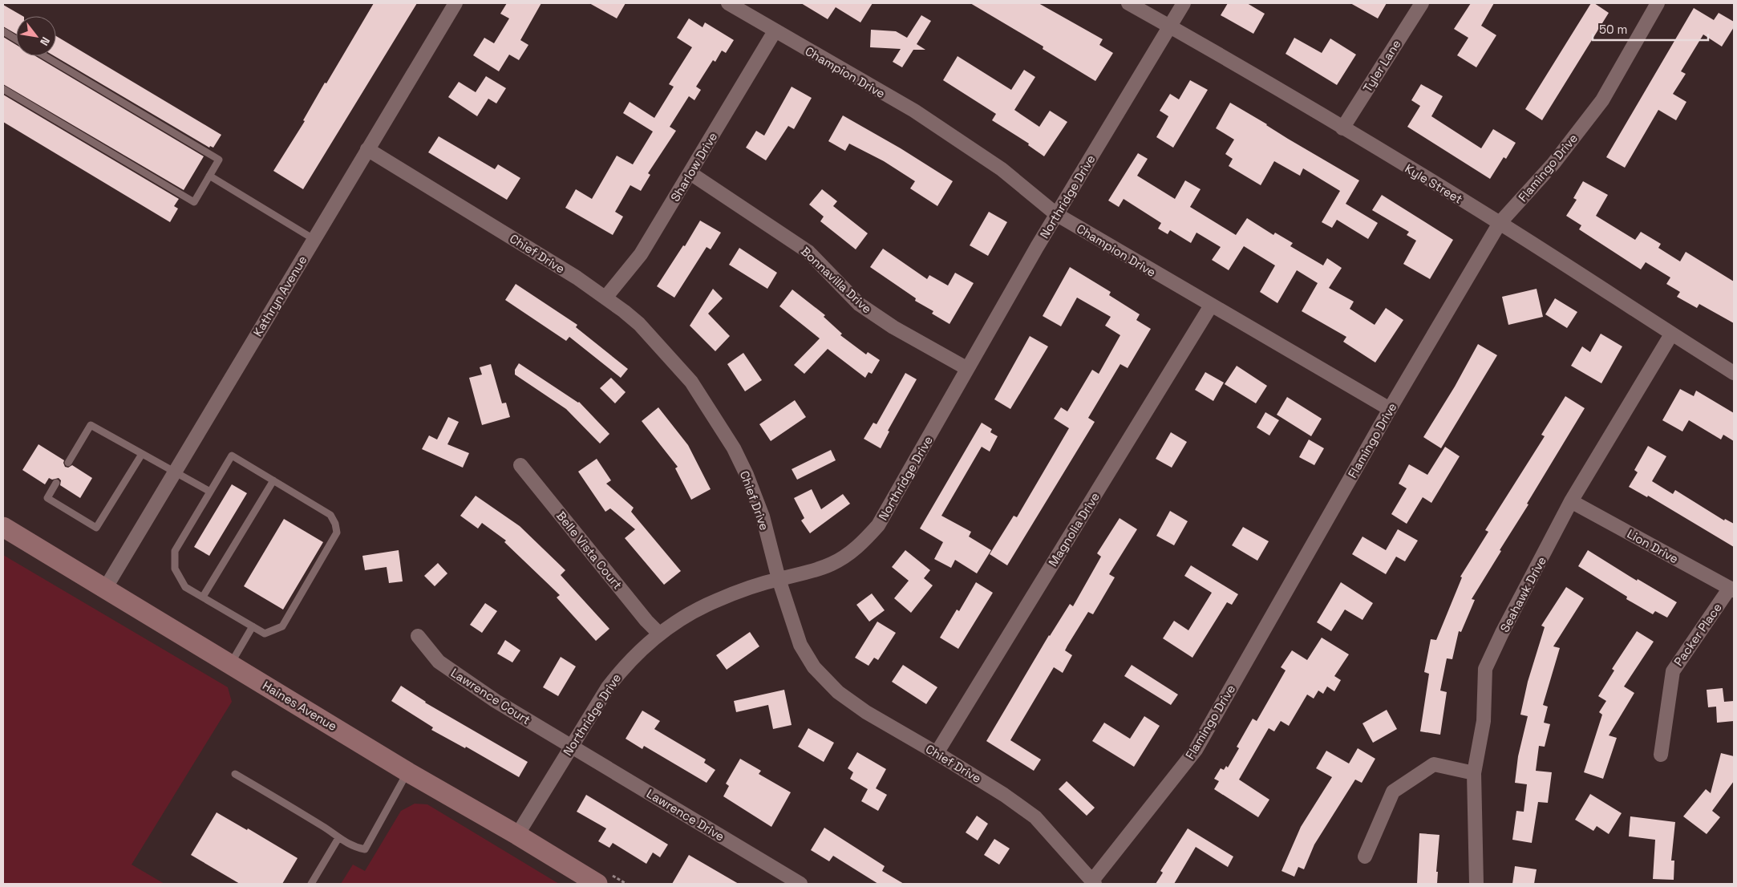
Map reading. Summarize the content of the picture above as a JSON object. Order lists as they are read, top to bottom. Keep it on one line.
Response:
{"streets":{"main road":["Haines Avenue"],"street":["Tyler Lane","Champion Drive","Sharlow Drive","Flamingo Drive","Kyle Street","Northridge Drive","Chief Drive","Bonnavilla Drive","Kathryn Avenue","Magnolia Drive","Lion Drive","Belle Vista Court","Seahawk Drive","Packer Place","Lawrence Court","Lawrence Drive"]},"crossings":[["Tyler Lane","Kyle Street"],["Champion Drive","Sharlow Drive"],["Champion Drive","Flamingo Drive"],["Champion Drive","Northridge Drive"],["Champion Drive","Magnolia Drive"],["Sharlow Drive","Chief Drive"],["Sharlow Drive","Bonnavilla Drive"],["Flamingo Drive","Kyle Street"],["Flamingo Drive","Chief Drive"],["Kyle Street","Northridge Drive"],["Kyle Street","Seahawk Drive"],["Northridge Drive","Chief Drive"],["Northridge Drive","Bonnavilla Drive"],["Northridge Drive","Belle Vista Court"],["Northridge Drive","Lawrence Court"],["Northridge Drive","Haines Avenue"],["Northridge Drive","Lawrence Drive"],["Chief Drive","Kathryn Avenue"],["Chief Drive","Magnolia Drive"],["Kathryn Avenue","Haines Avenue"],["Lion Drive","Seahawk Drive"],["Lion Drive","Packer Place"],["Lawrence Court","Lawrence Drive"]],"scale_bar":"50 m","north":"bottom right"}
